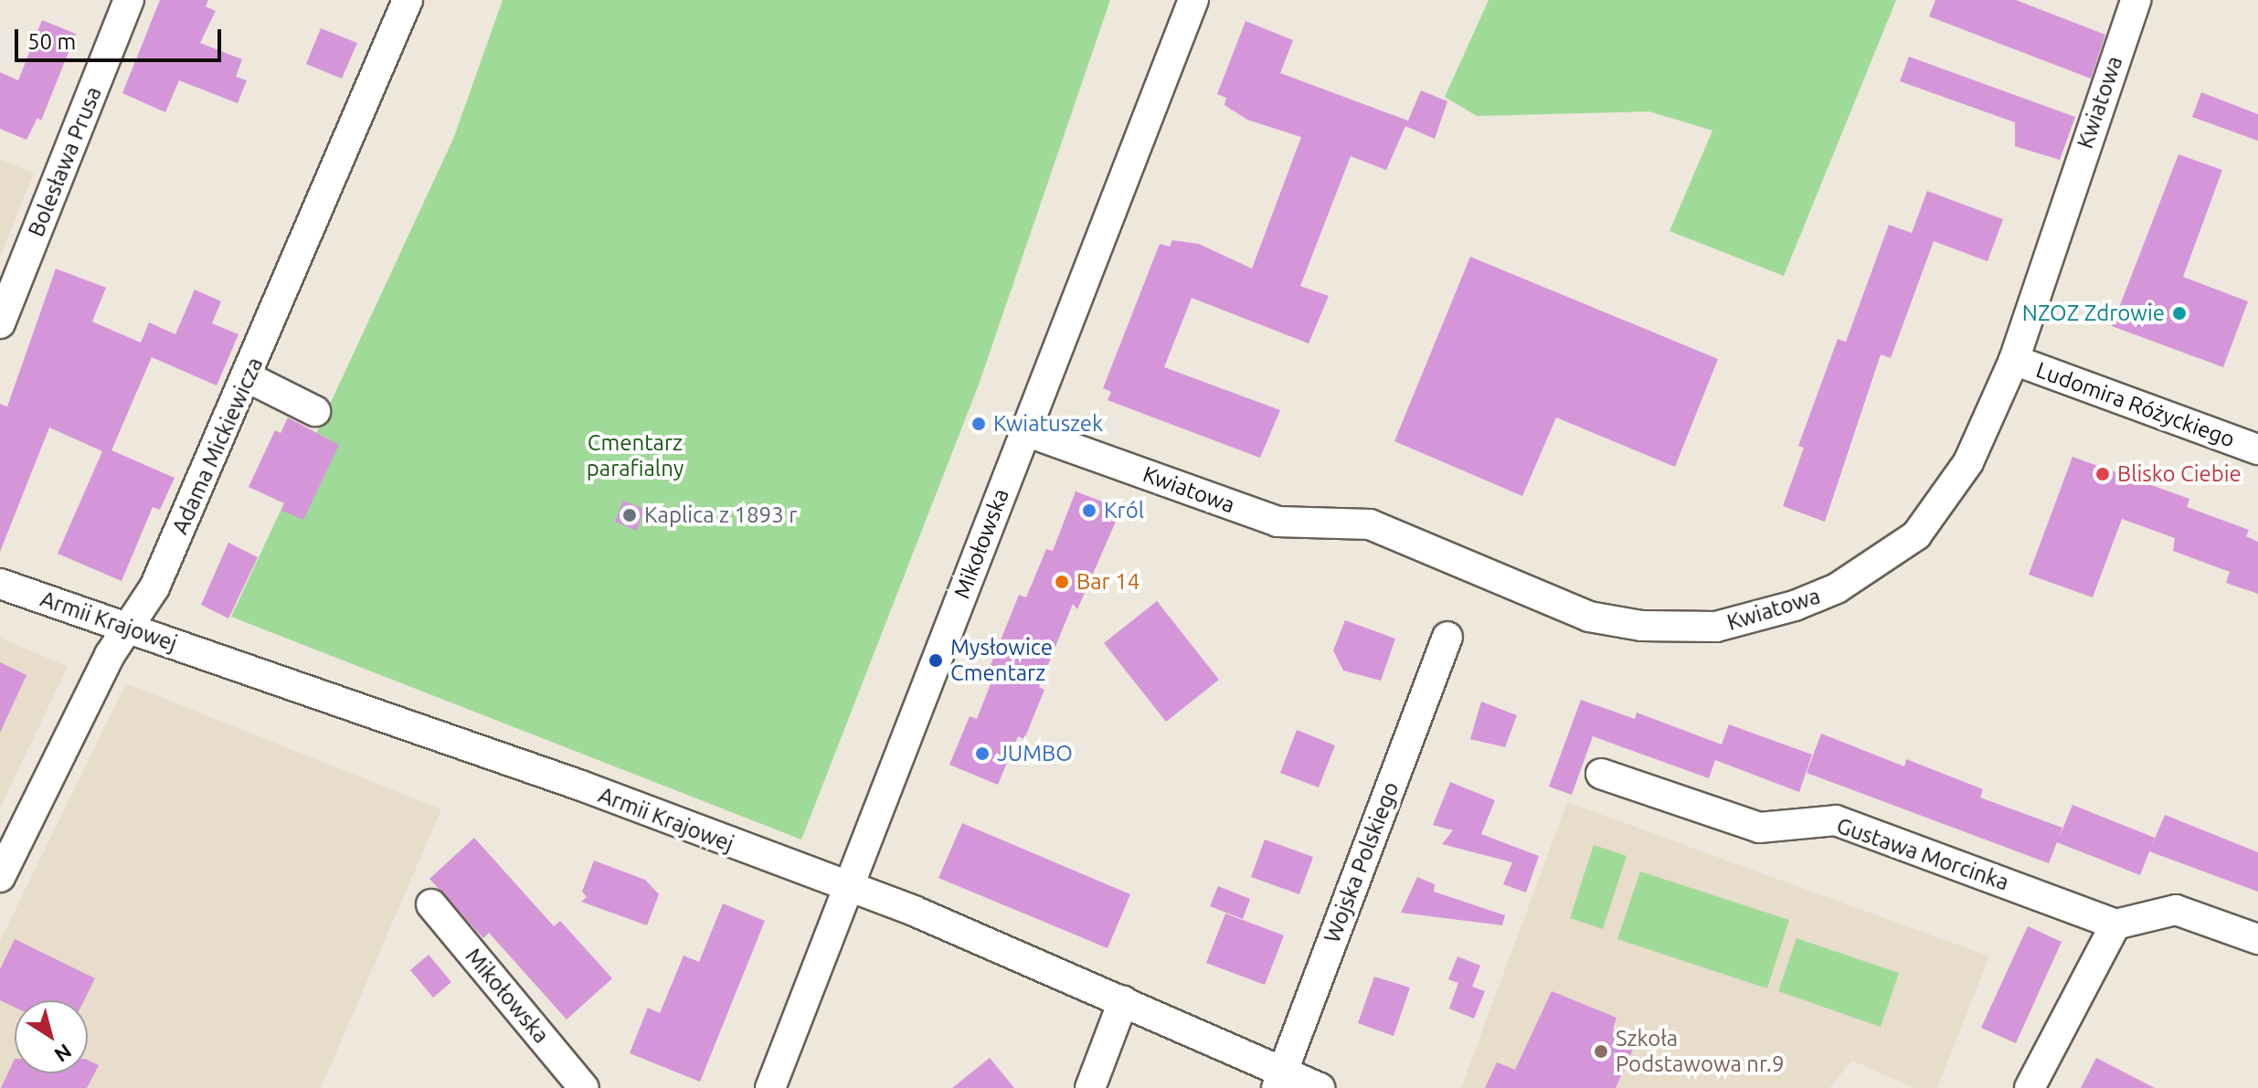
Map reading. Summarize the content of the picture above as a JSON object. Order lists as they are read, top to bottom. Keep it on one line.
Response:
{"streets":{"street":["Kwiatowa","Bolesława Prusa","Ludomira Różyckiego","Adama Mickiewicza","Mikołowska","Armii Krajowej","Gustawa Morcinka","Wojska Polskiego"]},"crossings":[["Kwiatowa","Ludomira Różyckiego"],["Kwiatowa","Mikołowska"],["Adama Mickiewicza","Armii Krajowej"],["Mikołowska","Armii Krajowej"],["Armii Krajowej","Wojska Polskiego"]],"parks":["Cmentarz parafialny"],"places":["NZOZ Zdrowie","Kwiatuszek","Blisko Ciebie","Król","Kaplica z 1893 r","Bar 14","Mysłowice Cmentarz","JUMBO","Szkoła Podstawowa nr.9"],"scale_bar":"50 m","north":"bottom right"}
